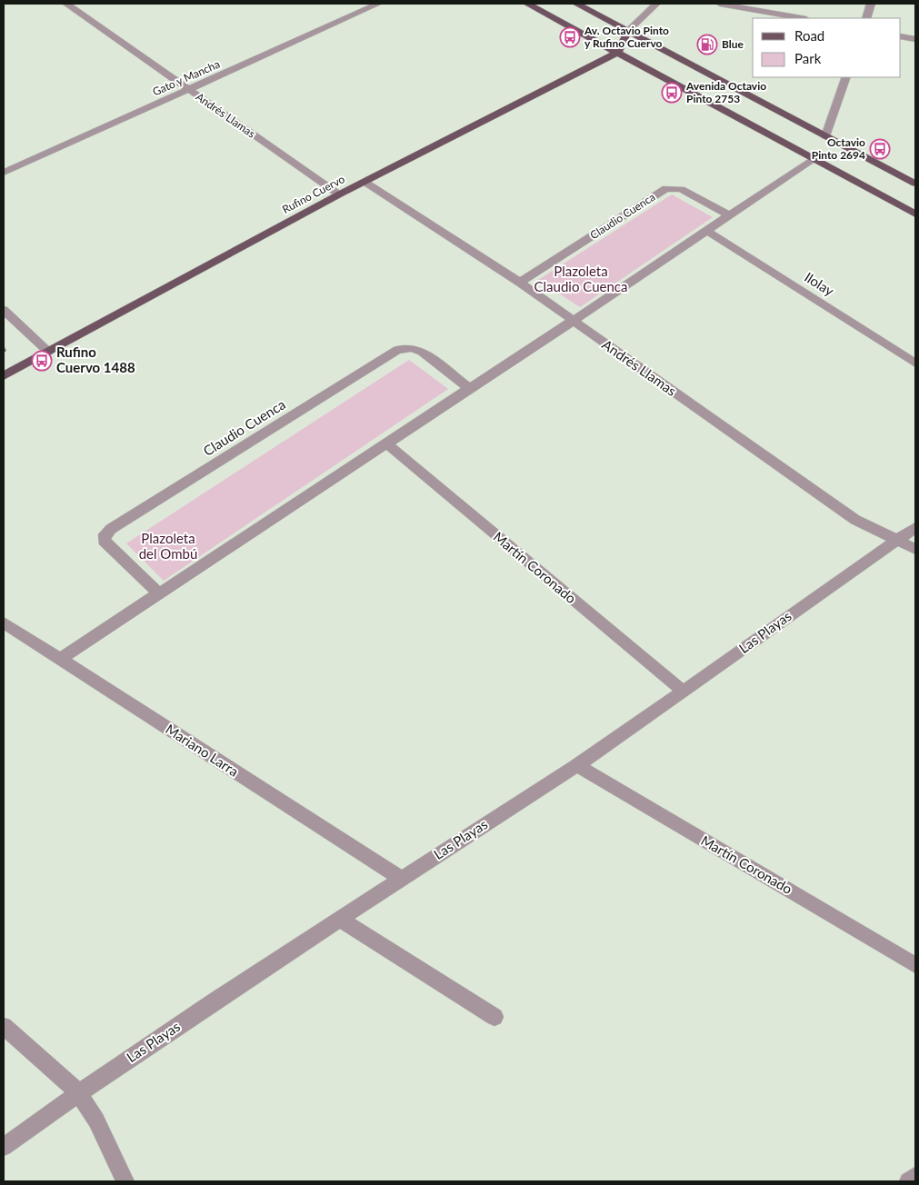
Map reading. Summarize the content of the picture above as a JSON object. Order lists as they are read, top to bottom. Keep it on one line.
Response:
{"streets":{"main road":["Rufino Cuervo"],"street":["Gato y Mancha","Andrés Llamas","Claudio Cuenca","Ilolay","Martín Coronado","Las Playas","Mariano Larra"]},"crossings":[["Gato y Mancha","Andrés Llamas"],["Andrés Llamas","Rufino Cuervo"],["Andrés Llamas","Claudio Cuenca"],["Andrés Llamas","Las Playas"],["Martín Coronado","Las Playas"],["Las Playas","Mariano Larra"]],"parks":["Plazoleta Claudio Cuenca","Plazoleta del Ombú"],"places":{"bus stop":["Av. Octavio Pinto y Rufino Cuervo","Avenida Octavio Pinto 2753","Octavio Pinto 2694","Rufino Cuervo 1488"],"fuel station":["Blue"]},"legend":["Road","Park"]}
